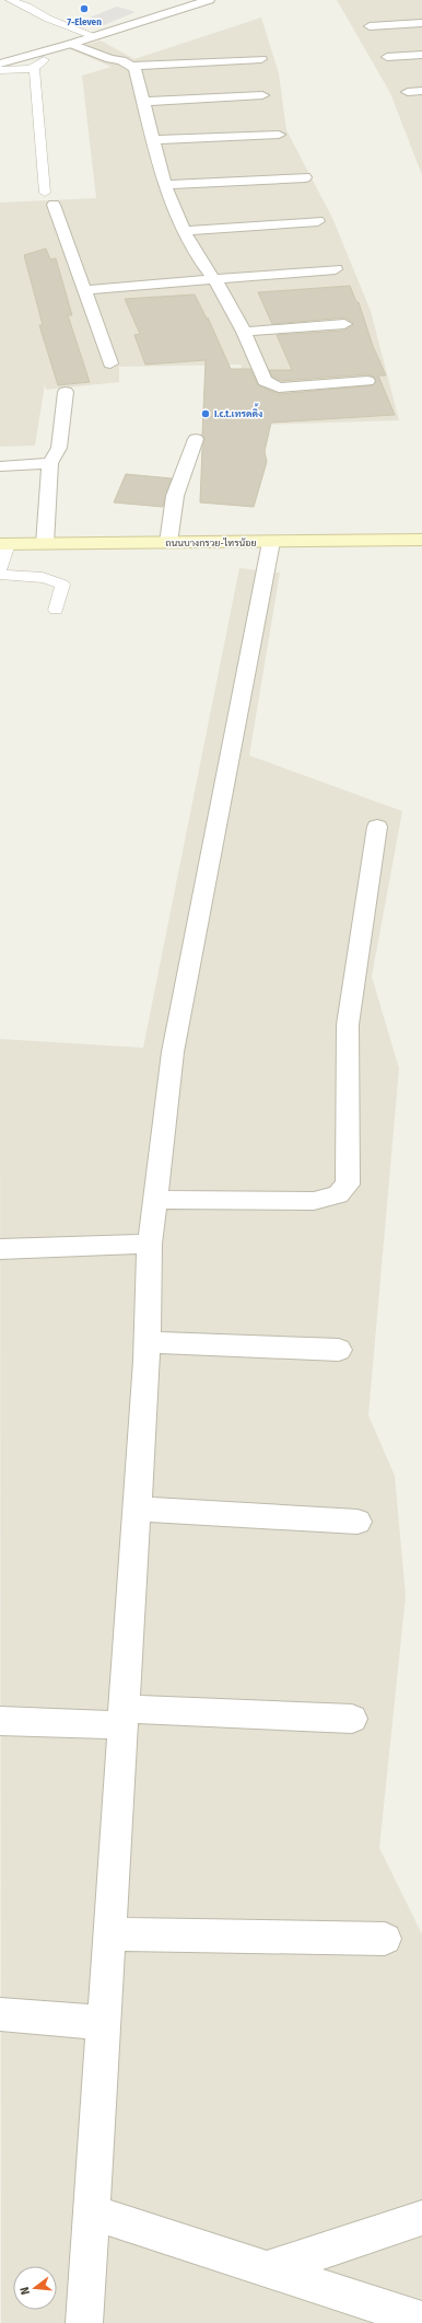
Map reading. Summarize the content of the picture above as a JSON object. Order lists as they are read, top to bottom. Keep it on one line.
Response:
{"streets":{"main road":["ถนนบางกรวย-ไทรน้อย"]},"places":["7-Eleven","I.c.t.เทรดดิ้ง"],"north":"left"}
